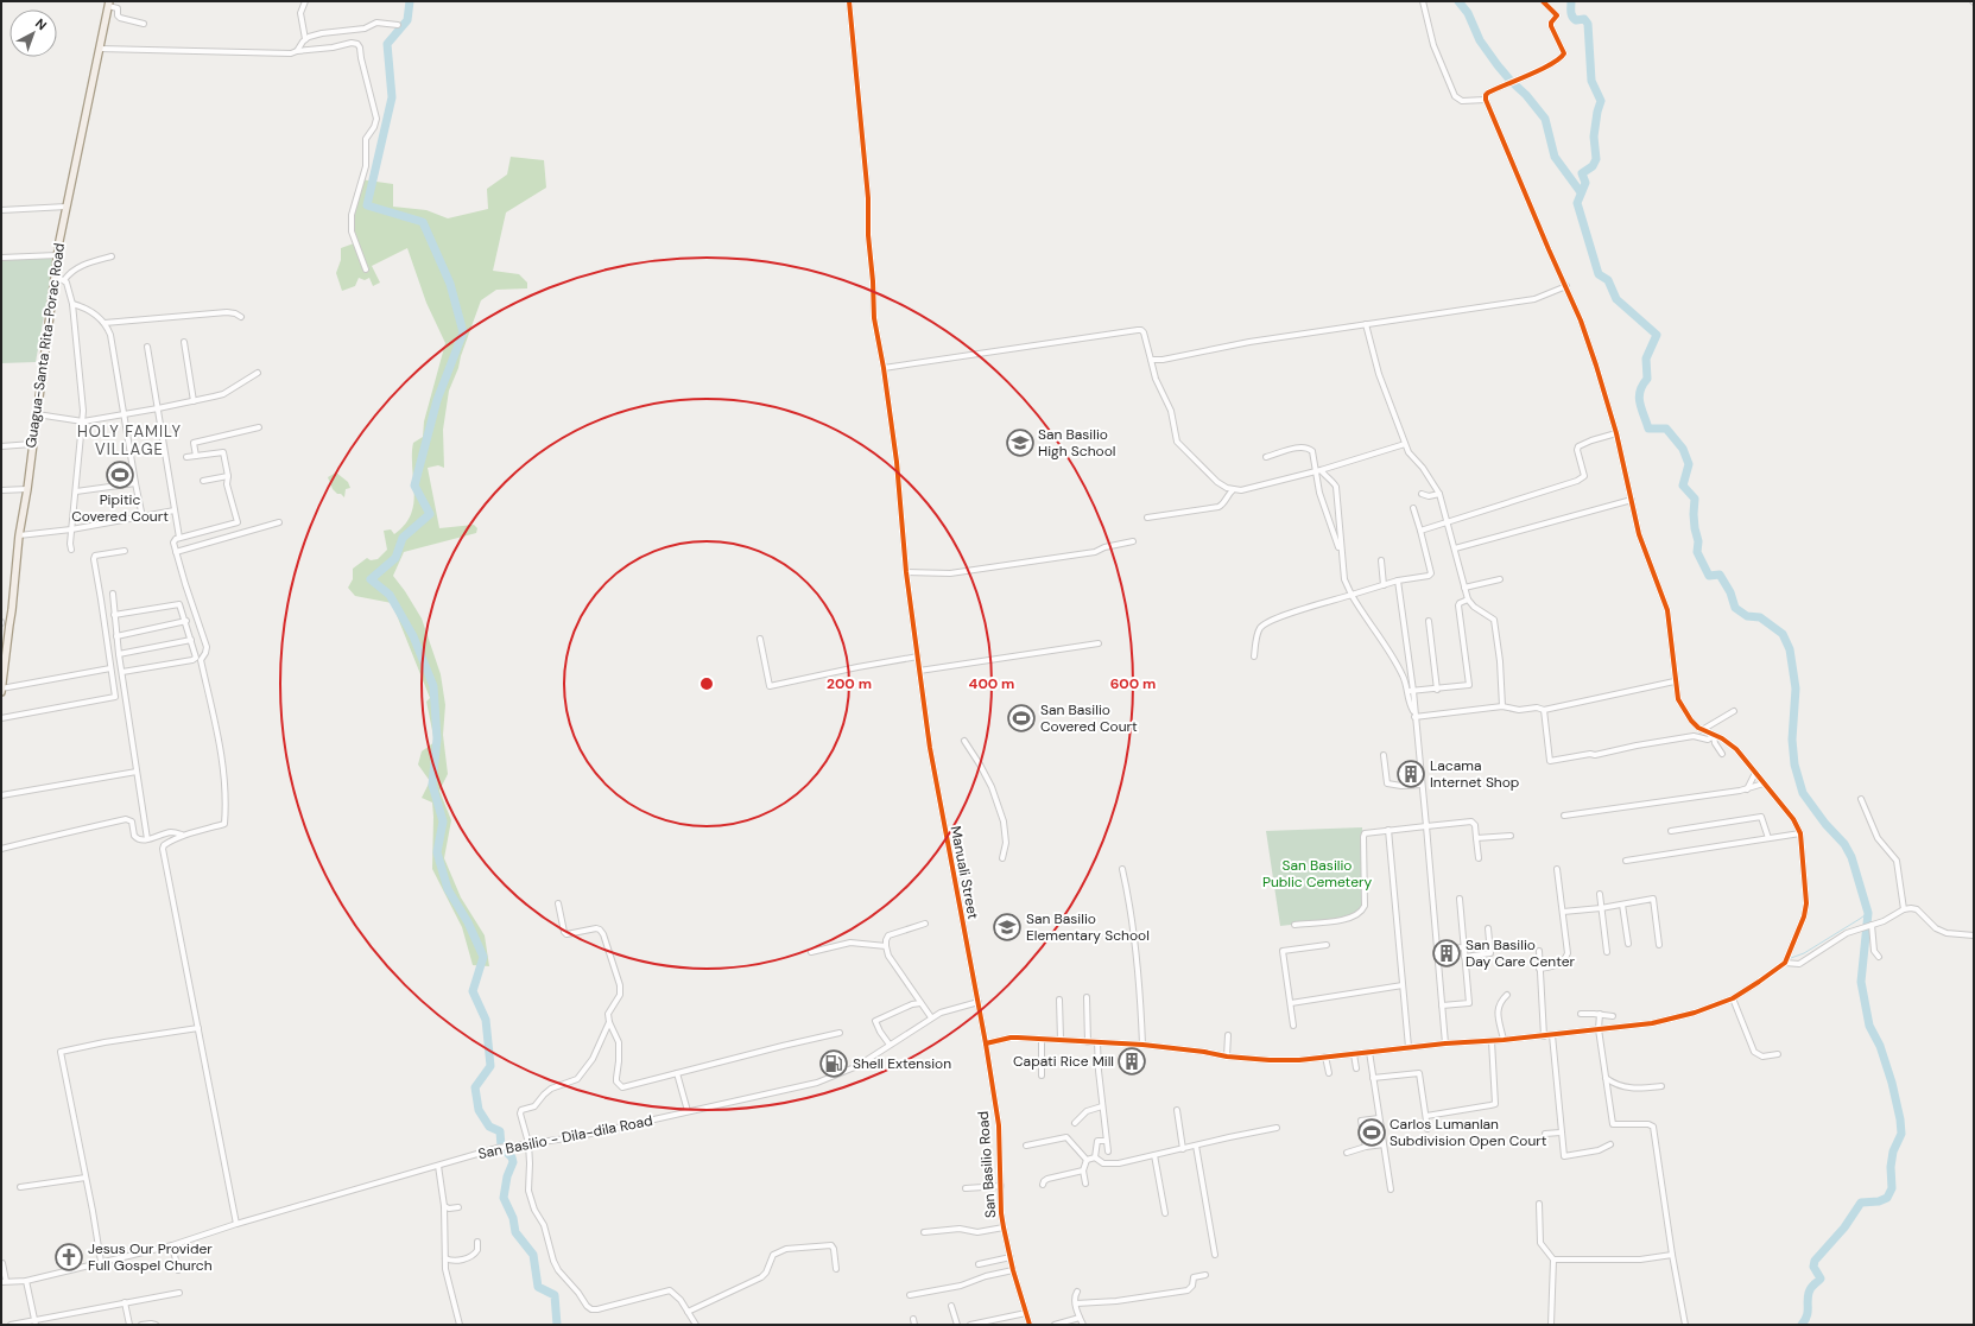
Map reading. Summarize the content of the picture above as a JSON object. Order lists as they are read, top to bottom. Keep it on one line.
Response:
{"streets":{"main road":["Guagua-Santa Rita-Porac Road"],"street":["Manuali Street","San Basilio - Dila-dila Road","San Basilio Road"]},"crossings":[["Manuali Street","San Basilio - Dila-dila Road"],["Manuali Street","San Basilio Road"],["San Basilio - Dila-dila Road","San Basilio Road"]],"districts":["HOLY FAMILY VILLAGE"],"parks":["San Basilio Public Cemetery"],"places":{"school or university":["San Basilio High School","San Basilio Elementary School"],"sports":["Pipitic Covered Court","San Basilio Covered Court","Carlos Lumanlan Subdivision Open Court"],"building":["Lacama Internet Shop","San Basilio Day Care Center","Capati Rice Mill"],"fuel station":["Shell Extension"],"church":["Jesus Our Provider Full Gospel Church"]},"north":"top right","rings":["200 m","400 m","600 m"]}
